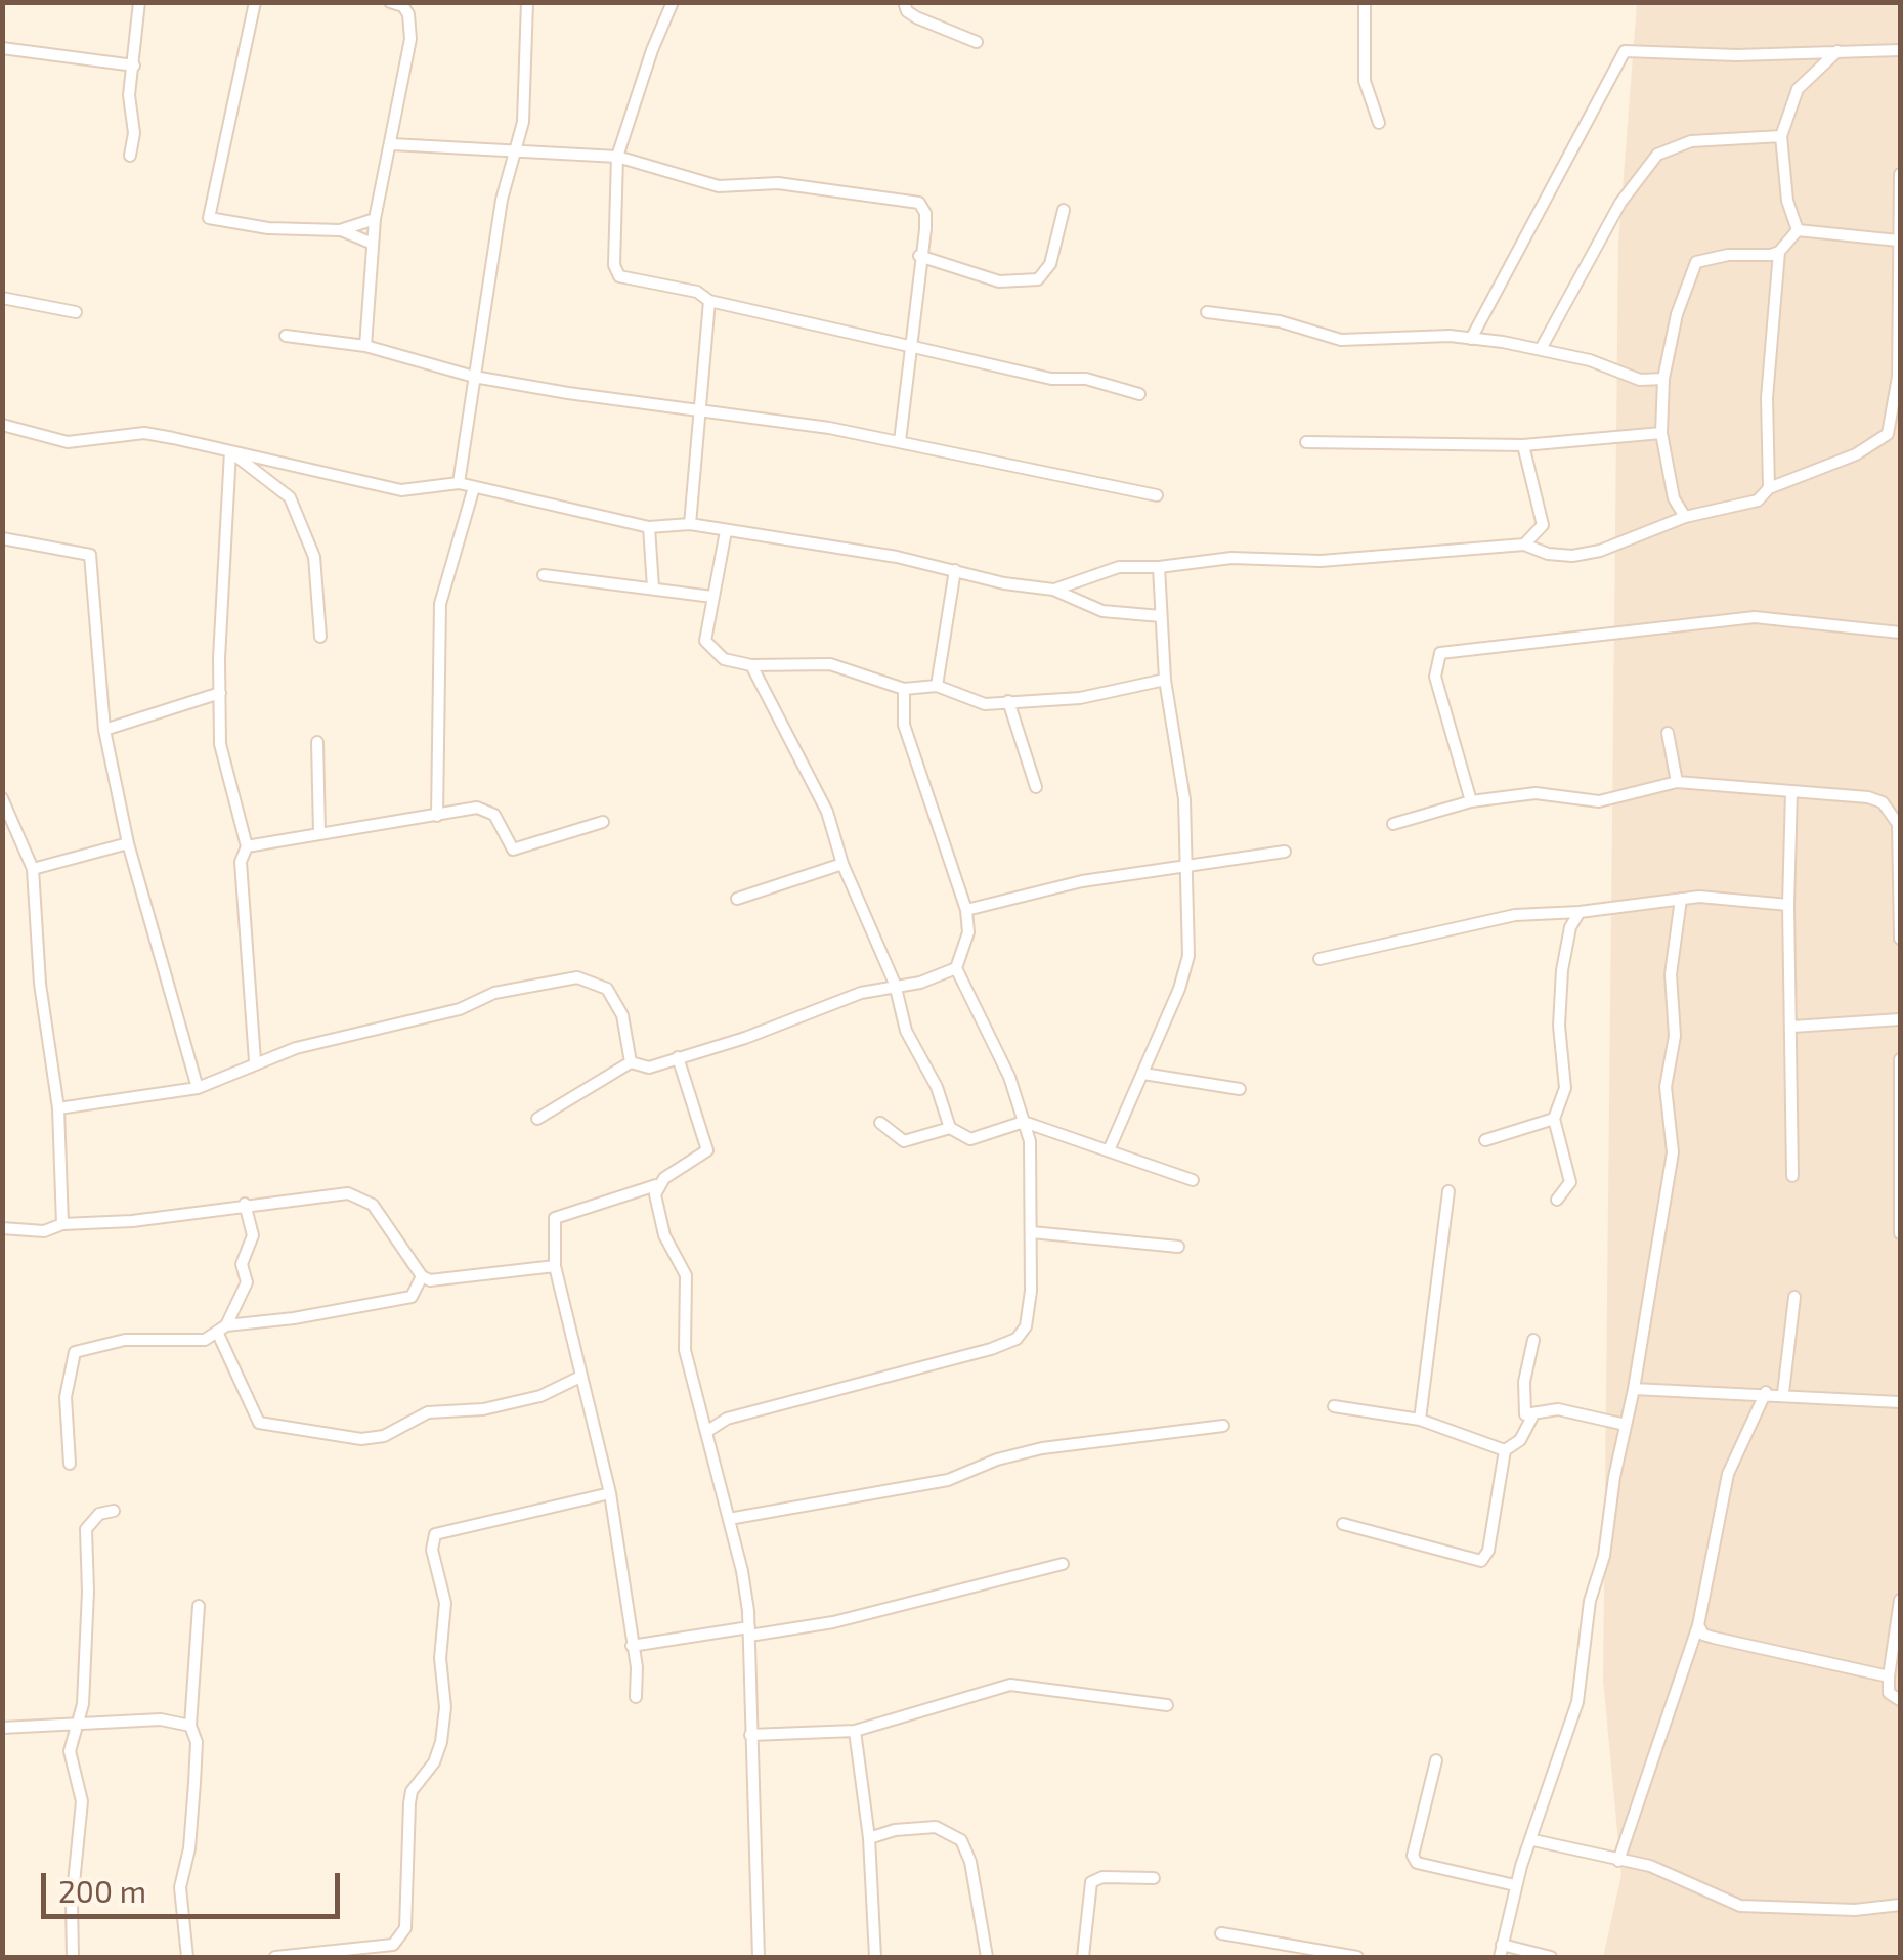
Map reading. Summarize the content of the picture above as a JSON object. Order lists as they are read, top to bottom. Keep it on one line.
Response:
{"scale_bar":"200 m"}
